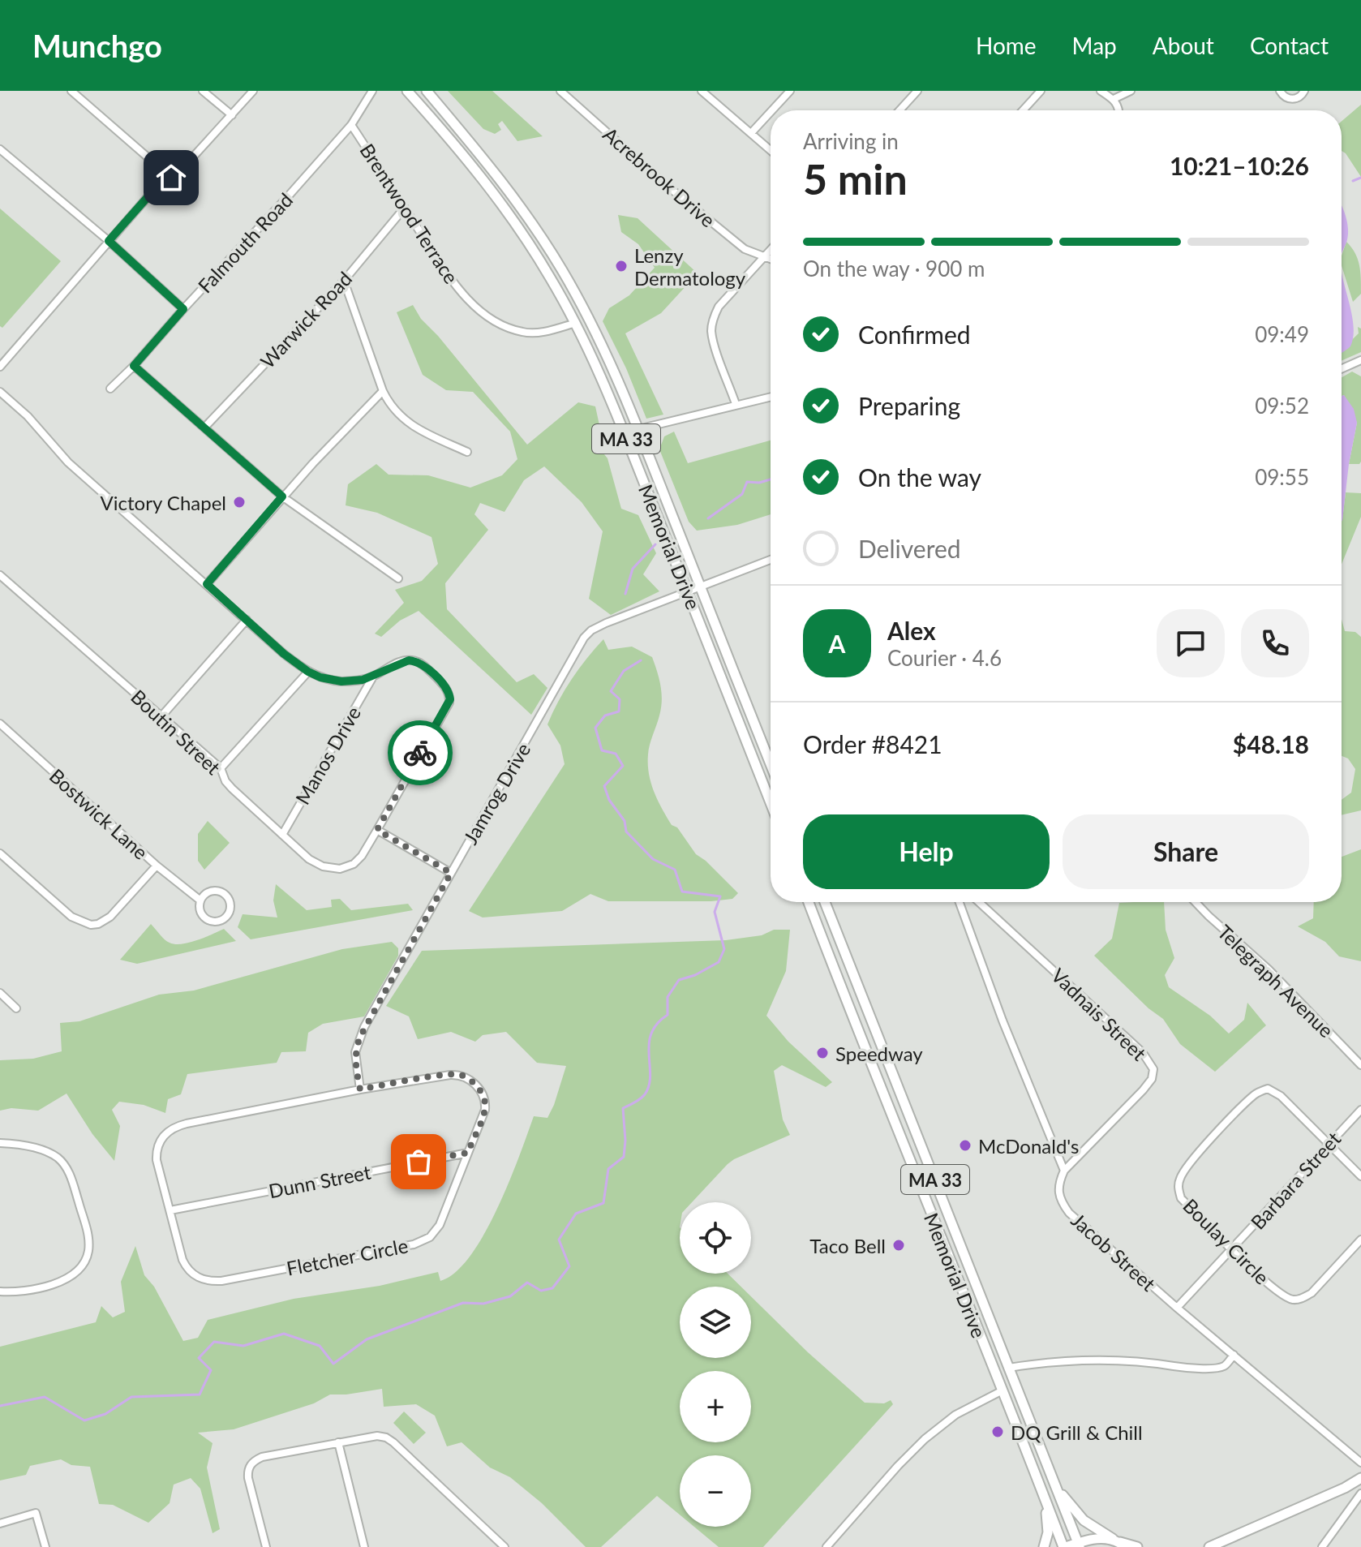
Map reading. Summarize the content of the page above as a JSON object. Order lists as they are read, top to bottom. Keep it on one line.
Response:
{"streets":{"main road":["MA 33","Memorial Drive"],"street":["Acrebrook Drive","Brentwood Terrace","Falmouth Road","Warwick Road","Boutin Street","Manos Drive","Jamrog Drive","Bostwick Lane","Telegraph Avenue","Vadnais Street","Barbara Street","Dunn Street","Boulay Circle","Jacob Street","Fletcher Circle"]},"crossings":[["Brentwood Terrace","Falmouth Road"],["Brentwood Terrace","Warwick Road"],["Brentwood Terrace","Memorial Drive"],["Memorial Drive","Jamrog Drive"],["Boutin Street","Manos Drive"],["Jamrog Drive","Fletcher Circle"],["Vadnais Street","Jacob Street"],["Barbara Street","Boulay Circle"],["Barbara Street","Jacob Street"],["Dunn Street","Fletcher Circle"]],"places":["Lenzy Dermatology","Victory Chapel","Speedway","McDonald's","Taco Bell","DQ Grill & Chill"],"page":{"header":"Munchgo","nav":["Home","Map","About","Contact"],"heading":["5 min","Arriving in","10:21–10:26"],"panel":["Alex","Courier · 4.6","Order #8421","$48.18"],"bar":"On the way · 900 m","list":[["Confirmed","09:49"],["Preparing","09:52"],["On the way","09:55"],"Delivered"],"round":"A","buttons":["Help","Share"],"map_buttons":["+","−"]}}
